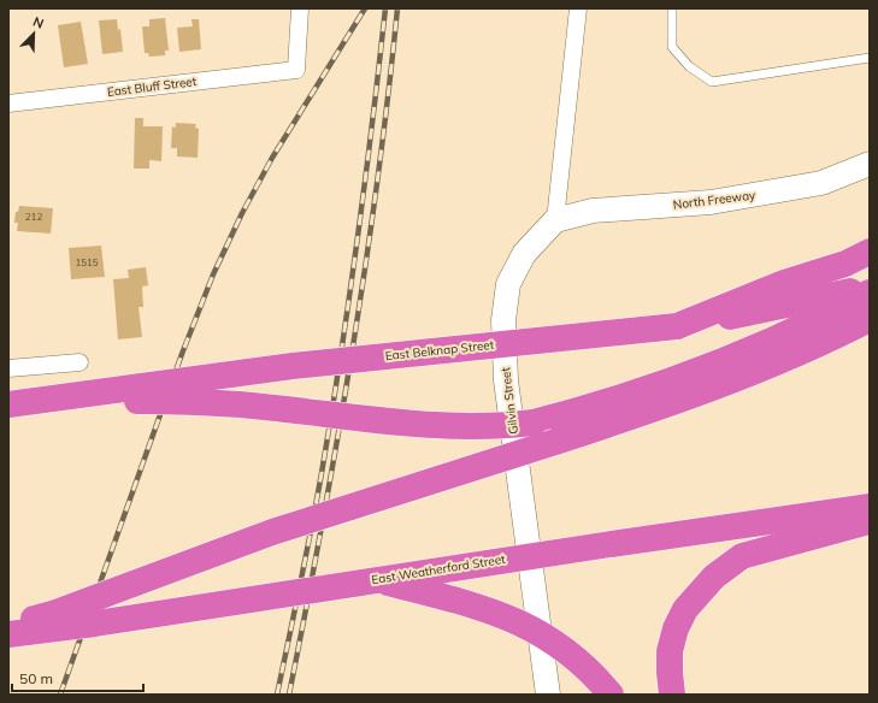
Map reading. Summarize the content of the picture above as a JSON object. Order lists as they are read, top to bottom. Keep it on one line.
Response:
{"streets":{"highway":["East Belknap Street","East Weatherford Street"],"main road":["North Freeway","Gilvin Street"],"street":["East Bluff Street"]},"crossings":[["North Freeway","Gilvin Street"]],"house_numbers":["212","1515"],"scale_bar":"50 m","north":"top right"}
